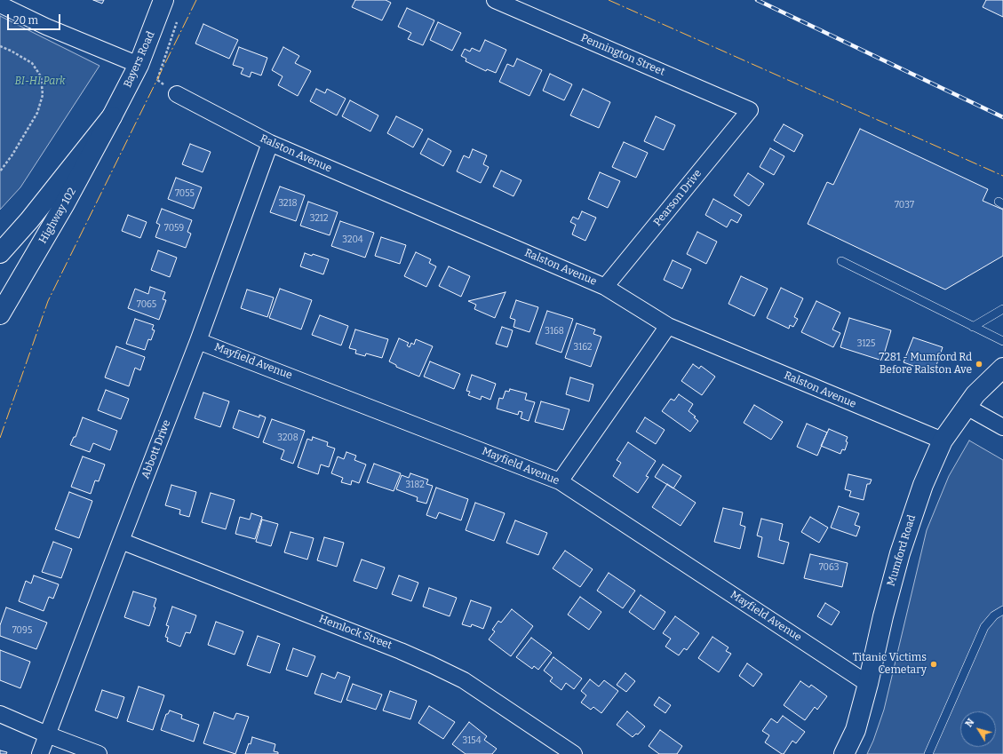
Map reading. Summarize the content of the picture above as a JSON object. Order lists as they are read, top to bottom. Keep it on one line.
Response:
{"streets":{"main road":["Bayers Road","Highway 102","Mumford Road"],"street":["Pennington Street","Ralston Avenue","Pearson Drive","Mayfield Avenue","Abbott Drive","Hemlock Street"]},"crossings":[["Pennington Street","Pearson Drive"],["Bayers Road","Highway 102"],["Ralston Avenue","Pearson Drive"],["Ralston Avenue","Abbott Drive"],["Ralston Avenue","Mumford Road"],["Mayfield Avenue","Abbott Drive"],["Mayfield Avenue","Mumford Road"],["Abbott Drive","Hemlock Street"]],"parks":["BI-HI Park"],"places":["7281 - Mumford Rd Before Ralston Ave","Titanic Victims Cemetary"],"house_numbers":["7055","3218","7037","3212","7059","3204","7065","3168","3125","3162","3208","3182","7063","7095","3154"],"scale_bar":"20 m","north":"top left"}
